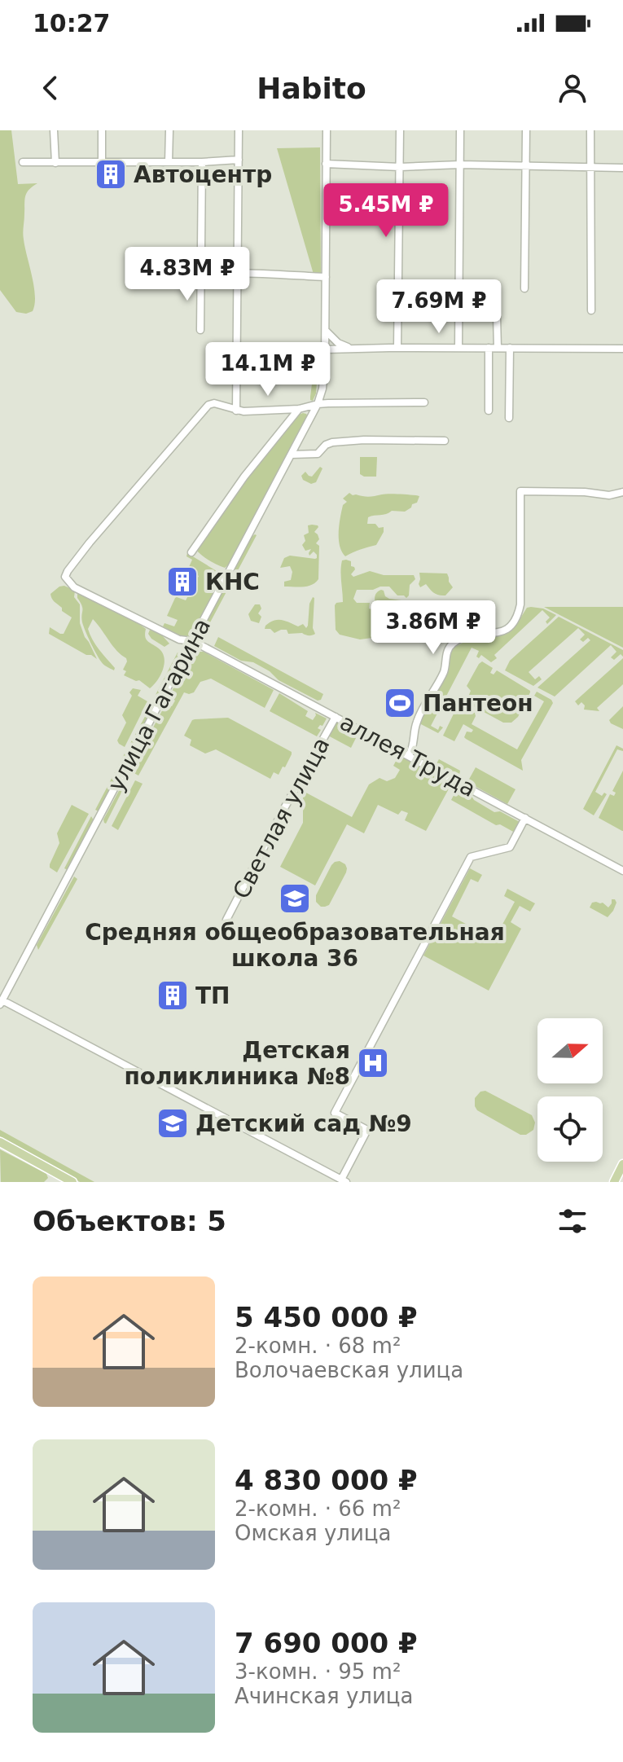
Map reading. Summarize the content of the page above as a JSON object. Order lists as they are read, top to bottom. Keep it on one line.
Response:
{"streets":{"street":["улица Гагарина","аллея Труда","Светлая улица"]},"crossings":[["улица Гагарина","аллея Труда"],["аллея Труда","Светлая улица"]],"places":{"building":["Автоцентр","КНС","ТП"],"sports":["Пантеон"],"school or university":["Средняя общеобразовательная школа 36","Детский сад №9"],"hospital":["Детская поликлиника №8"]},"north":"right","page":{"status":"10:27","header":"Habito","price":["5.45M ₽","4.83M ₽","7.69M ₽","14.1M ₽","3.86M ₽"],"heading":"Объектов: 5","list":[{"name":"5 450 000 ₽","note":"2-комн. · 68 m² · Волочаевская улица"},{"name":"4 830 000 ₽","note":"2-комн. · 66 m² · Омская улица"},{"name":"7 690 000 ₽","note":"3-комн. · 95 m² · Ачинская улица"}]}}
